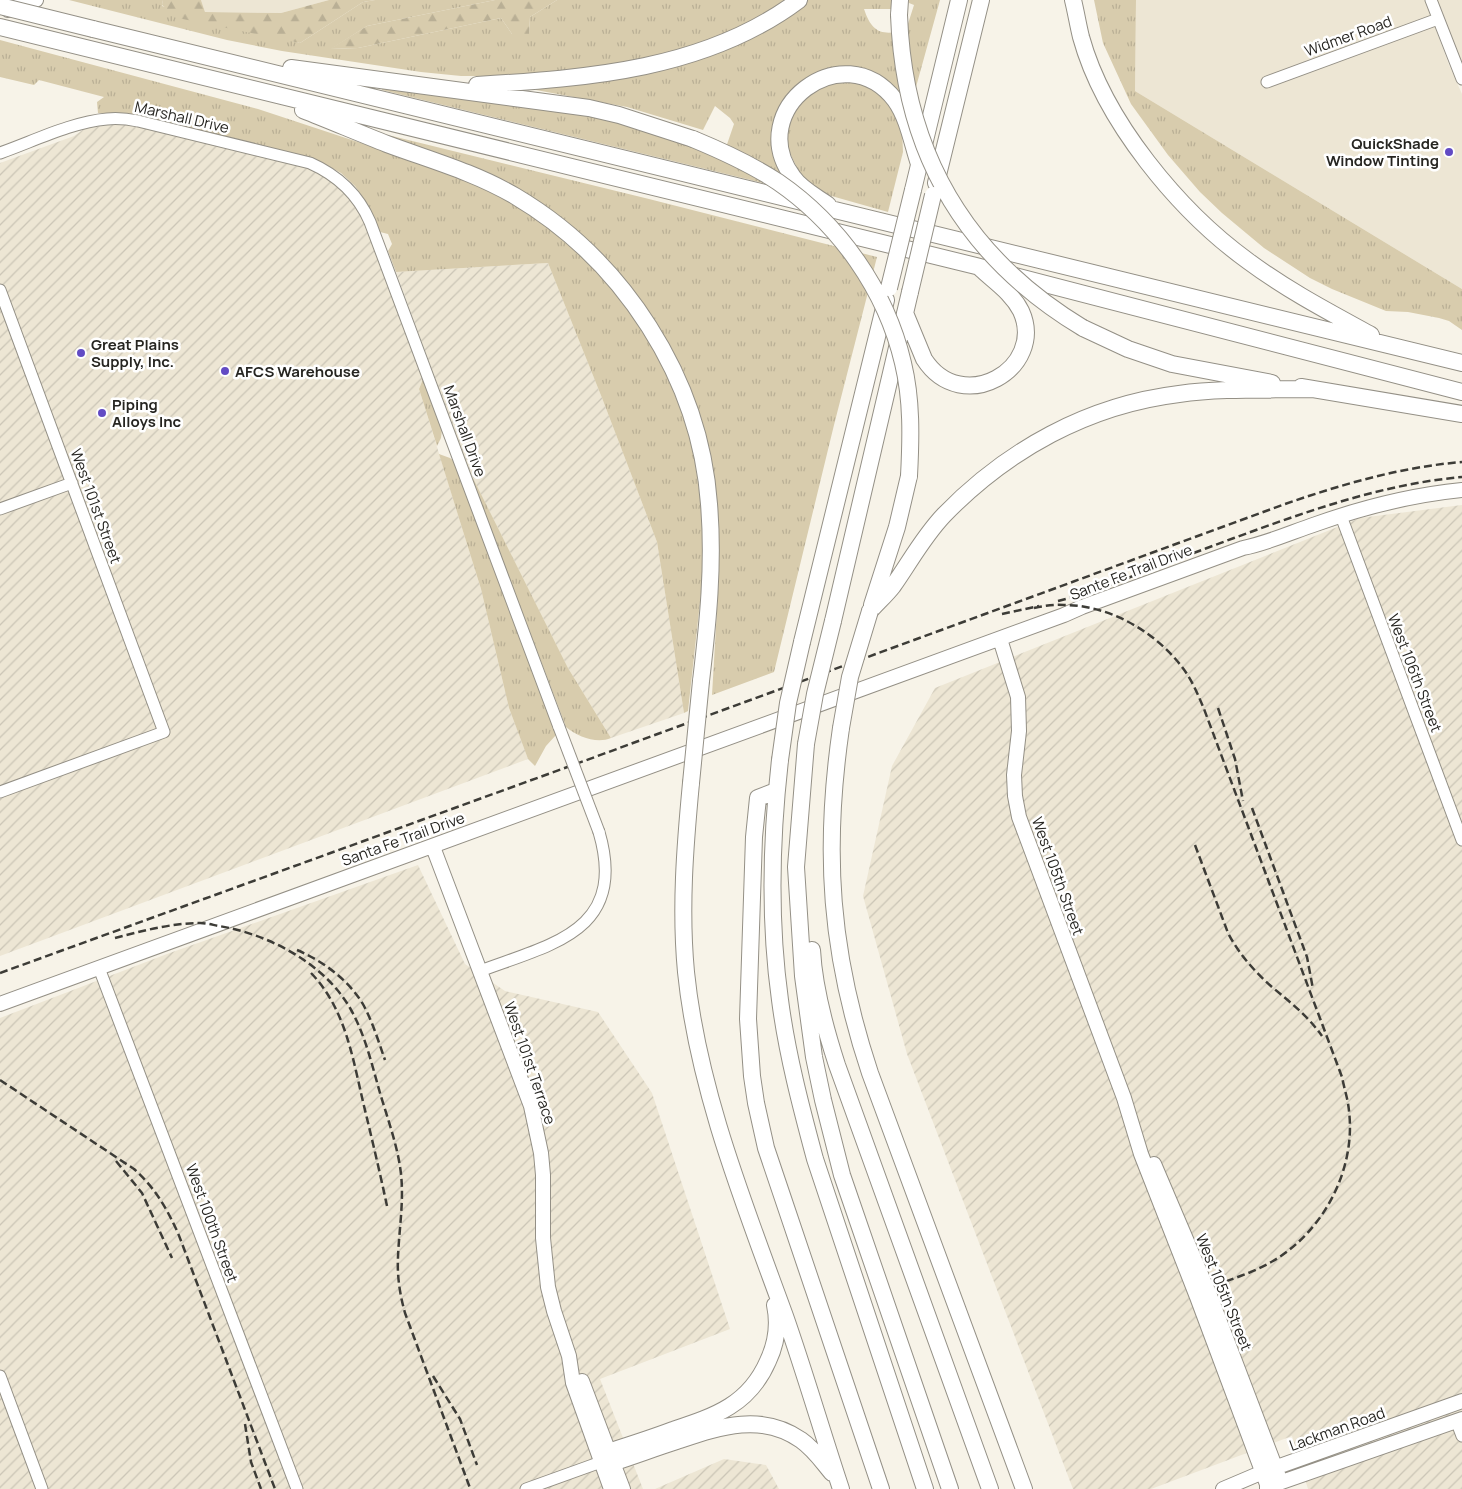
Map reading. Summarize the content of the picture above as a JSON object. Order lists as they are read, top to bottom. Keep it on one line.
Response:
{"streets":{"main road":["Sante Fe Trail Drive","Santa Fe Trail Drive","West 105th Street","West 101st Terrace","Lackman Road"],"street":["Widmer Road","Marshall Drive","West 101st Street","West 106th Street","West 100th Street"]},"crossings":[["Marshall Drive","West 101st Terrace"],["Sante Fe Trail Drive","West 106th Street"],["Sante Fe Trail Drive","Santa Fe Trail Drive"],["Sante Fe Trail Drive","West 105th Street"],["Santa Fe Trail Drive","West 101st Terrace"],["Santa Fe Trail Drive","West 100th Street"],["West 105th Street","Lackman Road"]],"places":["QuickShade Window Tinting","Great Plains Supply, Inc.","AFCS Warehouse","Piping Alloys Inc"]}
